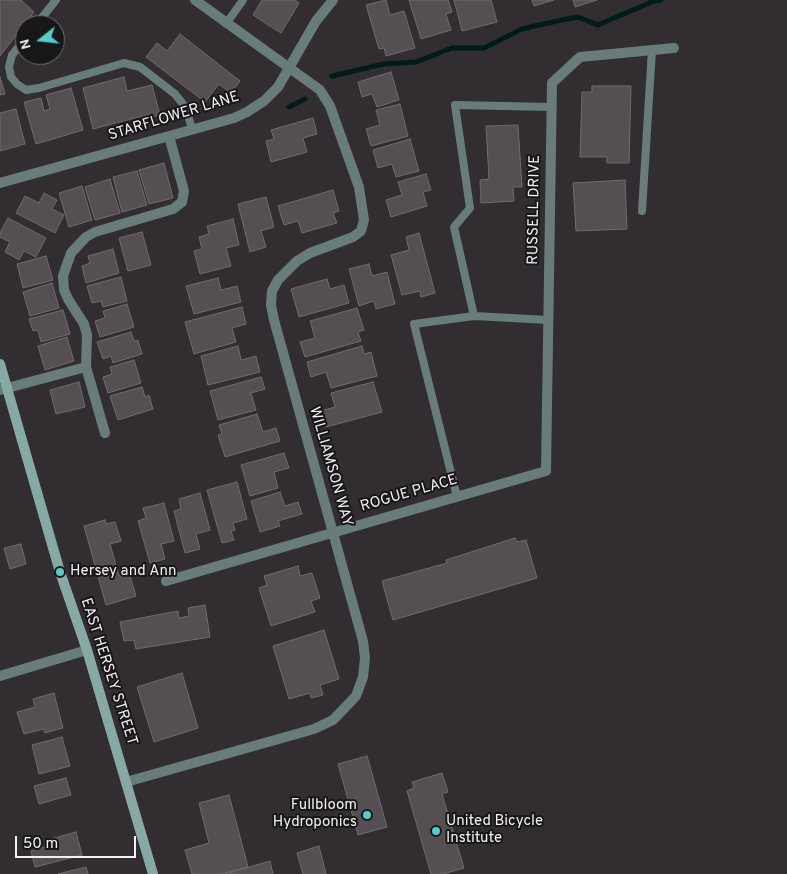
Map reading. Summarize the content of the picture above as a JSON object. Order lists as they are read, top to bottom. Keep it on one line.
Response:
{"streets":{"street":["STARFLOWER LANE","RUSSELL DRIVE","WILLIAMSON WAY","ROGUE PLACE","EAST HERSEY STREET"]},"crossings":[["STARFLOWER LANE","WILLIAMSON WAY"],["RUSSELL DRIVE","ROGUE PLACE"],["WILLIAMSON WAY","ROGUE PLACE"],["WILLIAMSON WAY","EAST HERSEY STREET"]],"places":["Hersey and Ann","Fullbloom Hydroponics","United Bicycle Institute"],"scale_bar":"50 m","north":"left"}
